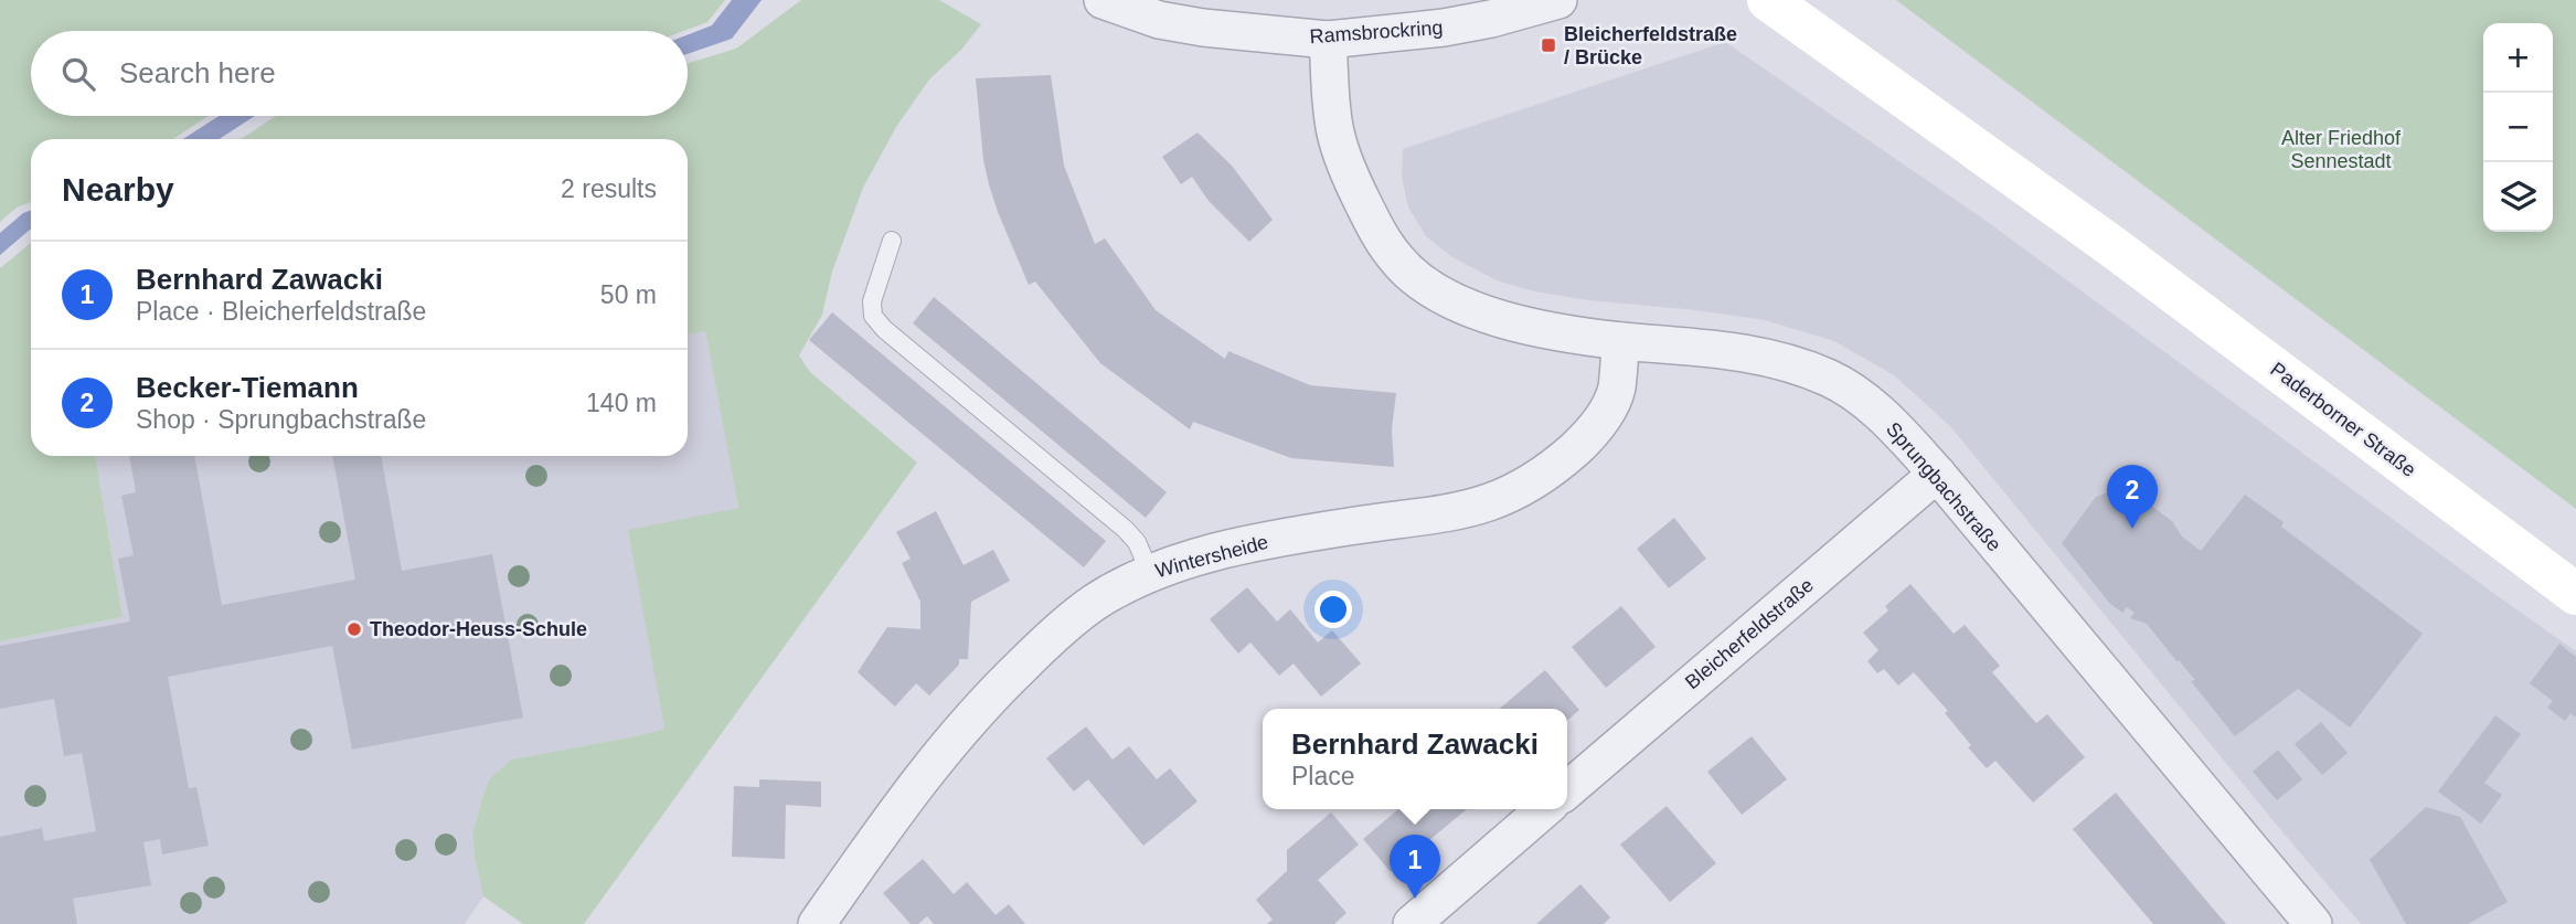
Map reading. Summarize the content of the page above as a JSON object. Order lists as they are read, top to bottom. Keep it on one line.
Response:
{"streets":{"main road":["Paderborner Straße"],"street":["Ramsbrockring","Sprungbachstraße","Wintersheide","Bleicherfeldstraße"]},"crossings":[["Ramsbrockring","Sprungbachstraße"],["Sprungbachstraße","Wintersheide"],["Sprungbachstraße","Bleicherfeldstraße"]],"parks":["Alter Friedhof Sennestadt"],"places":{"transit":["Bleicherfeldstraße / Brücke"],"other":["Theodor-Heuss-Schule"]},"page":{"map_buttons":["+","−"],"search":"Search here","heading":["Nearby","2 results"],"list":[{"mark":"1","name":"Bernhard Zawacki","note":"Place · Bleicherfeldstraße","value":"50 m"},{"mark":"2","name":"Becker-Tiemann","note":"Shop · Sprungbachstraße","value":"140 m"}],"pins":["2","1"],"popup":["Bernhard Zawacki","Place"]}}
